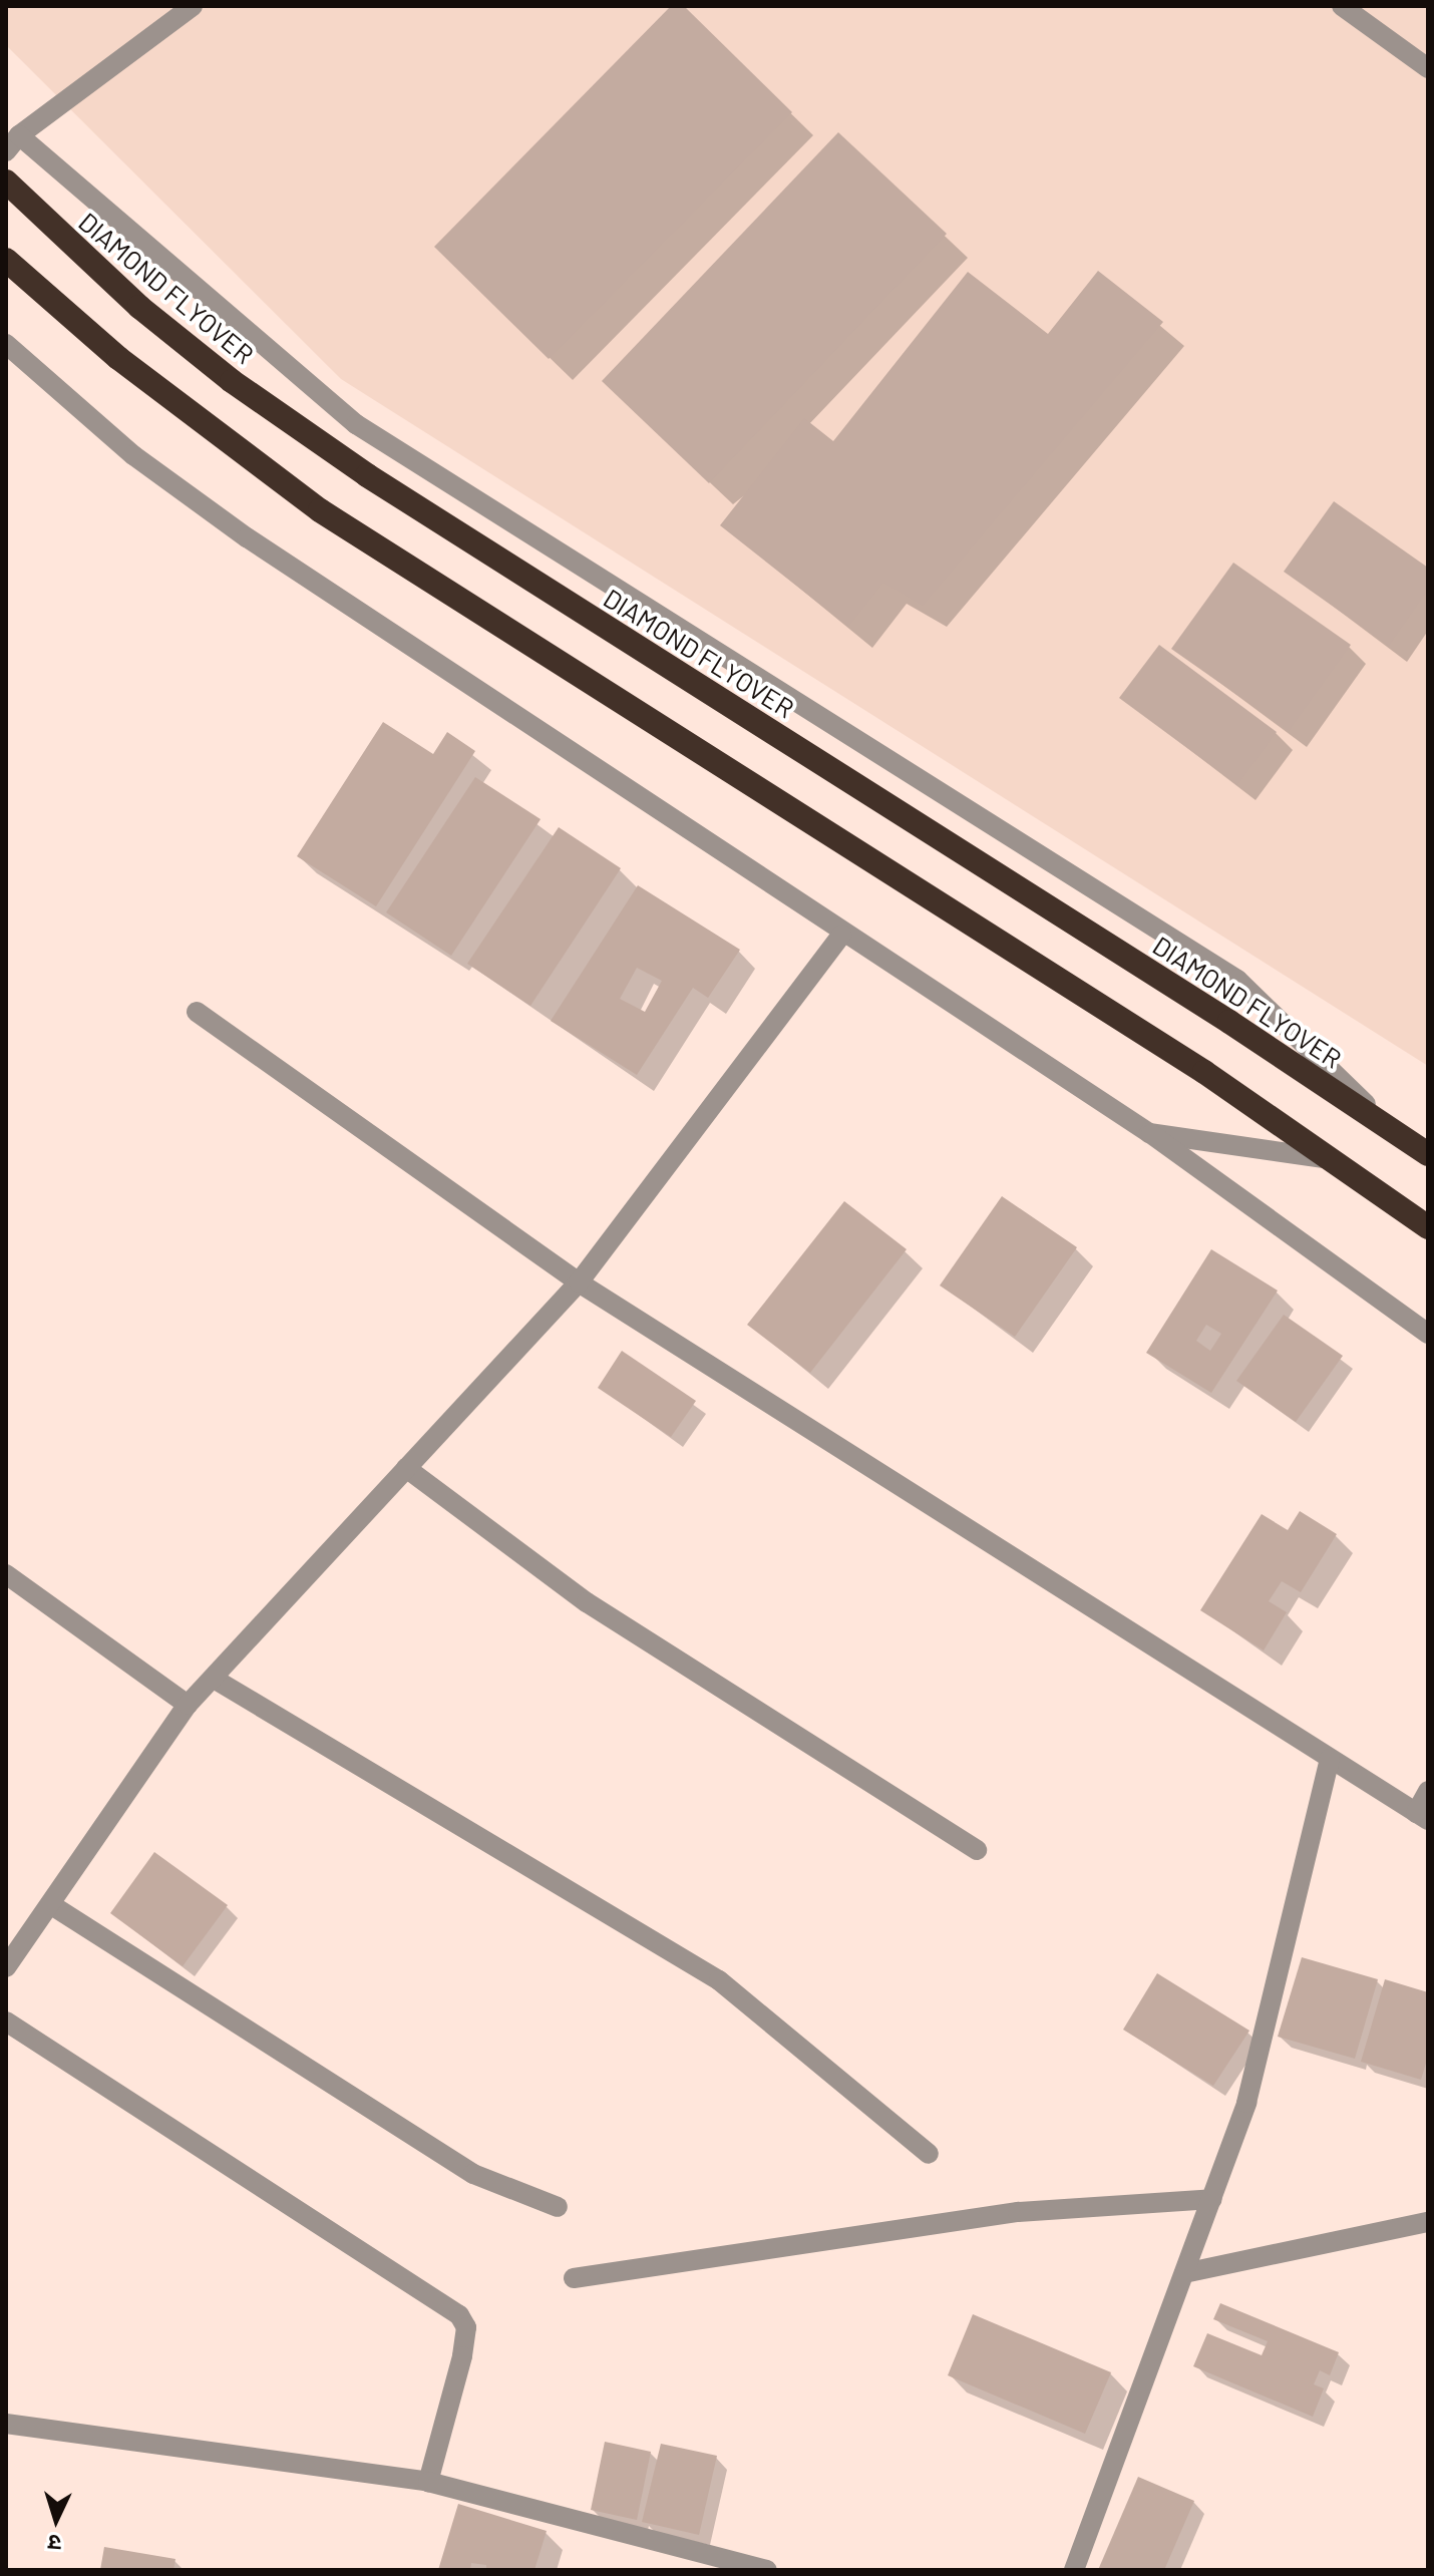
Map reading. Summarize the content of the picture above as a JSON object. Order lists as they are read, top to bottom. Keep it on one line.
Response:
{"streets":{"highway":["DIAMOND FLYOVER"]},"north":"bottom"}
